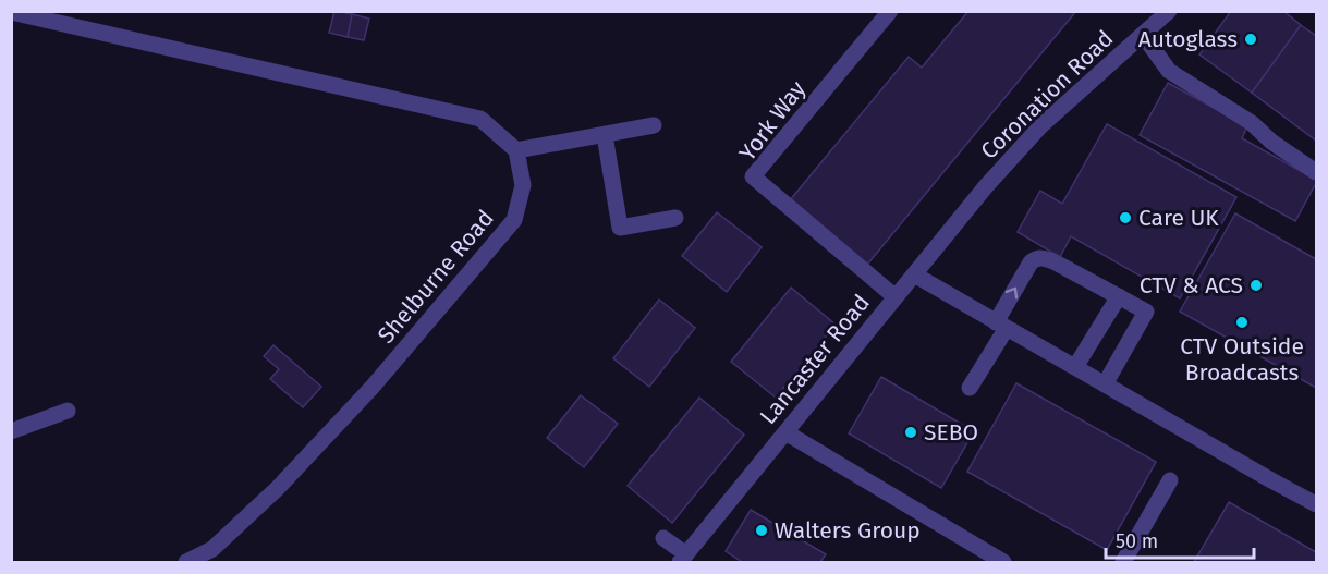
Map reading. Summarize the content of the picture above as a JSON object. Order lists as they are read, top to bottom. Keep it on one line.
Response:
{"streets":{"street":["Coronation Road","York Way","Shelburne Road","Lancaster Road"]},"crossings":[["Coronation Road","Lancaster Road"],["York Way","Lancaster Road"]],"places":["Autoglass","Care UK","CTV & ACS","CTV Outside Broadcasts","SEBO","Walters Group"],"scale_bar":"50 m"}
